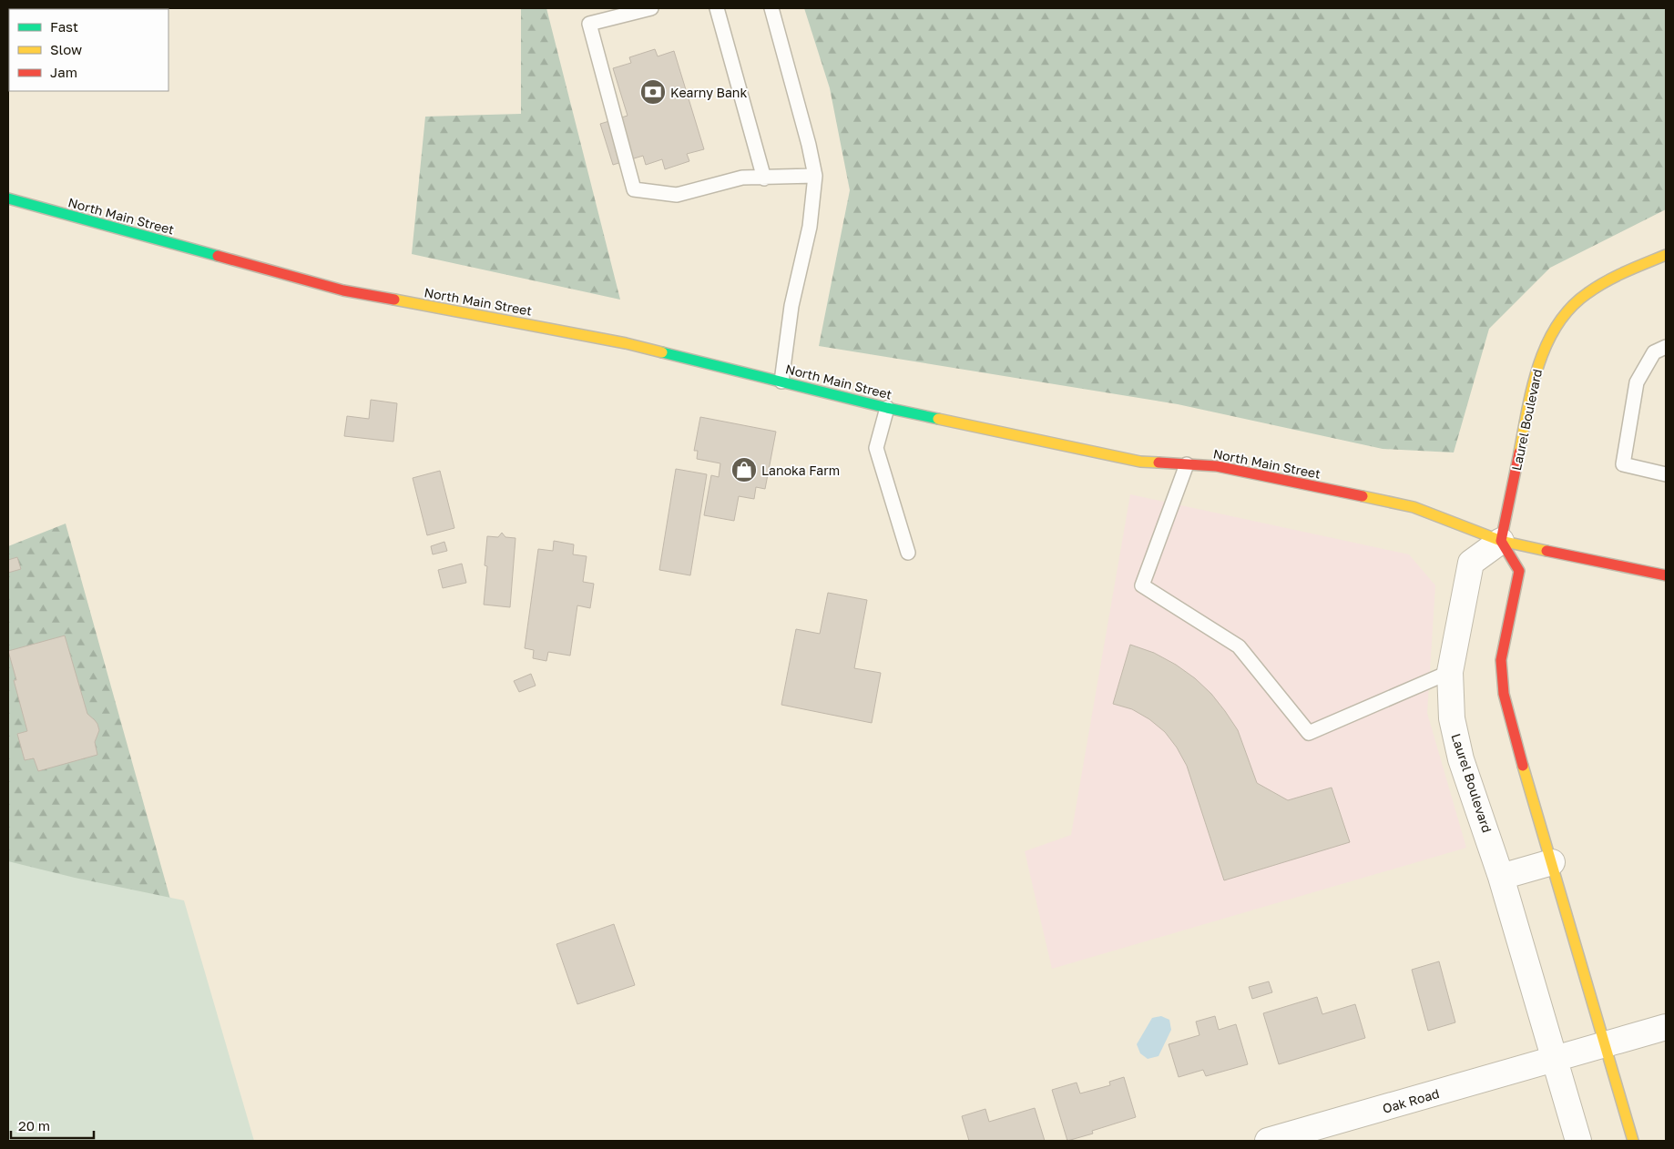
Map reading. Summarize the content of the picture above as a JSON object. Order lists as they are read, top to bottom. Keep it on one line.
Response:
{"streets":{"main road":["North Main Street","Laurel Boulevard"],"street":["Oak Road"]},"crossings":[["North Main Street","Laurel Boulevard"],["Laurel Boulevard","Oak Road"]],"places":{"bank":["Kearny Bank"],"shop":["Lanoka Farm"]},"legend":["Fast","Slow","Jam"],"scale_bar":"20 m"}
